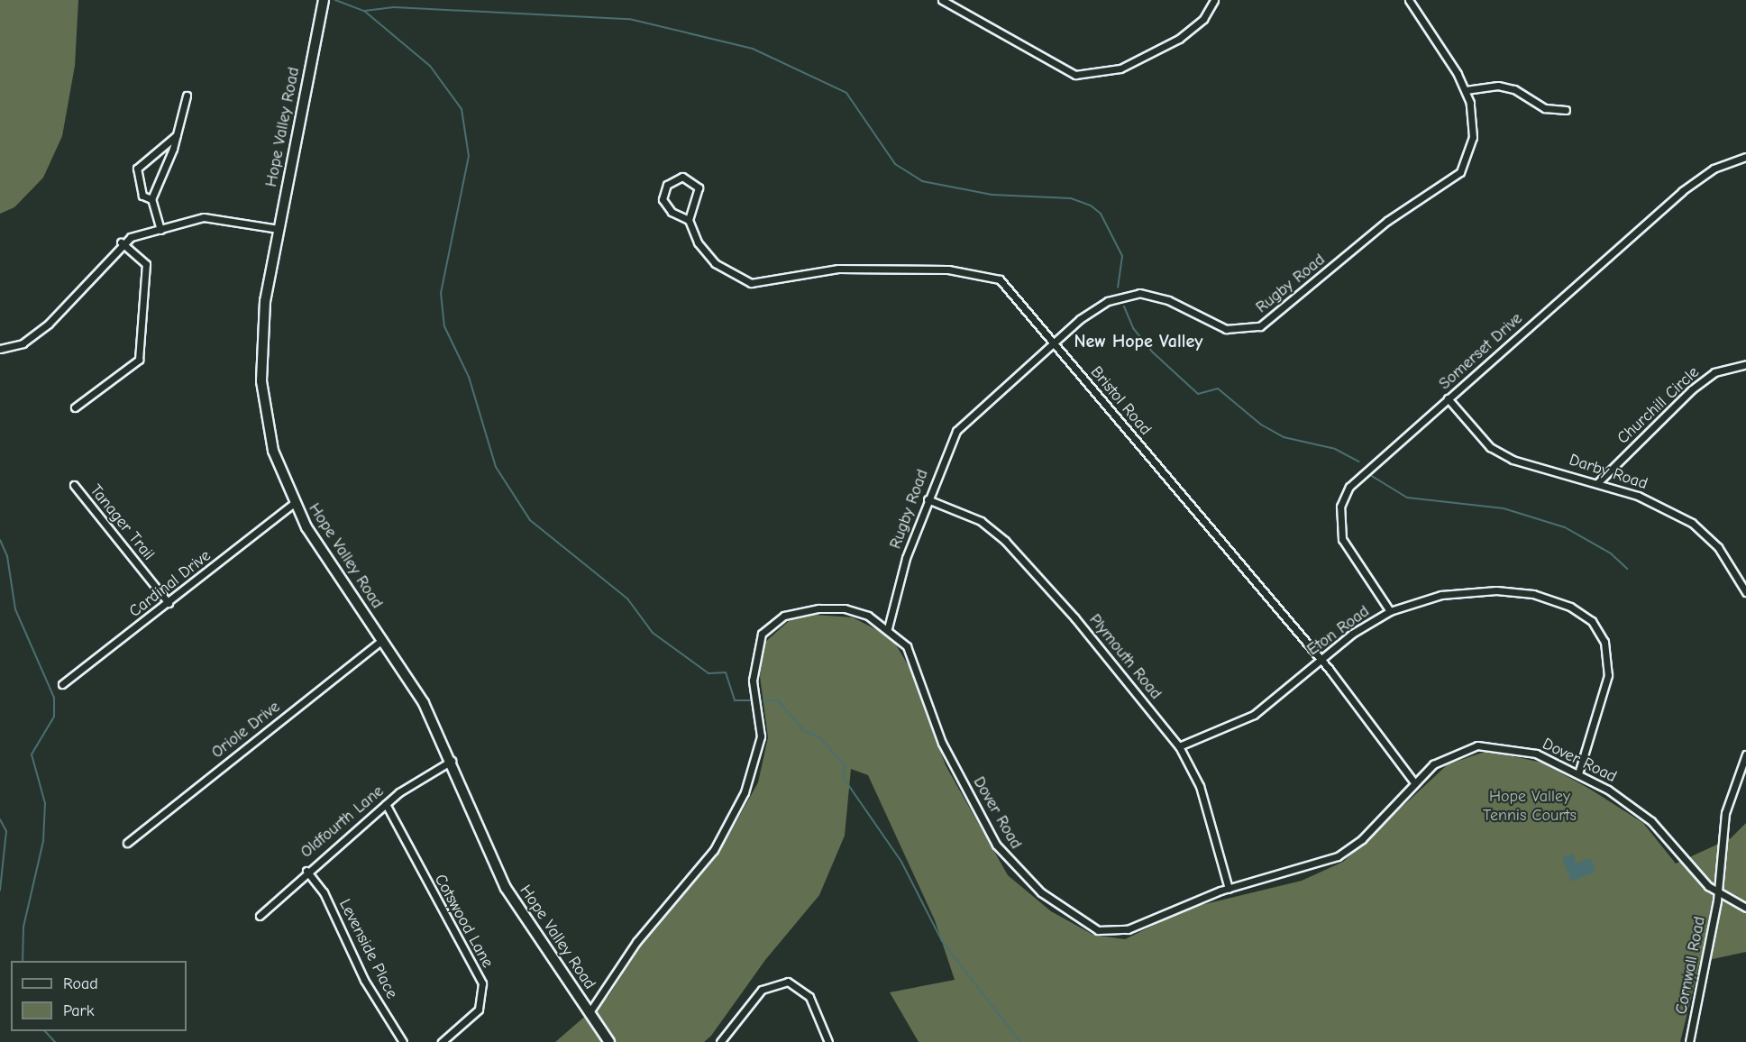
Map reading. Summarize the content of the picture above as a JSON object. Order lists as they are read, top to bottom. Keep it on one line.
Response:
{"streets":{"main road":["Hope Valley Road"],"street":["Rugby Road","Somerset Drive","Bristol Road","Churchill Circle","Darby Road","Tanager Trail","Cardinal Drive","Eton Road","Plymouth Road","Oriole Drive","Dover Road","Oldfourth Lane","Cotswood Lane","Levenside Place","Cornwall Road"]},"crossings":[["Hope Valley Road","Cardinal Drive"],["Hope Valley Road","Oriole Drive"],["Hope Valley Road","Dover Road"],["Hope Valley Road","Oldfourth Lane"],["Rugby Road","Bristol Road"],["Rugby Road","Plymouth Road"],["Rugby Road","Dover Road"],["Somerset Drive","Darby Road"],["Somerset Drive","Eton Road"],["Bristol Road","Eton Road"],["Bristol Road","Dover Road"],["Churchill Circle","Darby Road"],["Tanager Trail","Cardinal Drive"],["Eton Road","Plymouth Road"],["Eton Road","Dover Road"],["Plymouth Road","Dover Road"],["Dover Road","Cornwall Road"],["Oldfourth Lane","Cotswood Lane"],["Oldfourth Lane","Levenside Place"]],"districts":["New Hope Valley"],"parks":["Hope Valley Tennis Courts"],"legend":["Road","Park"]}
